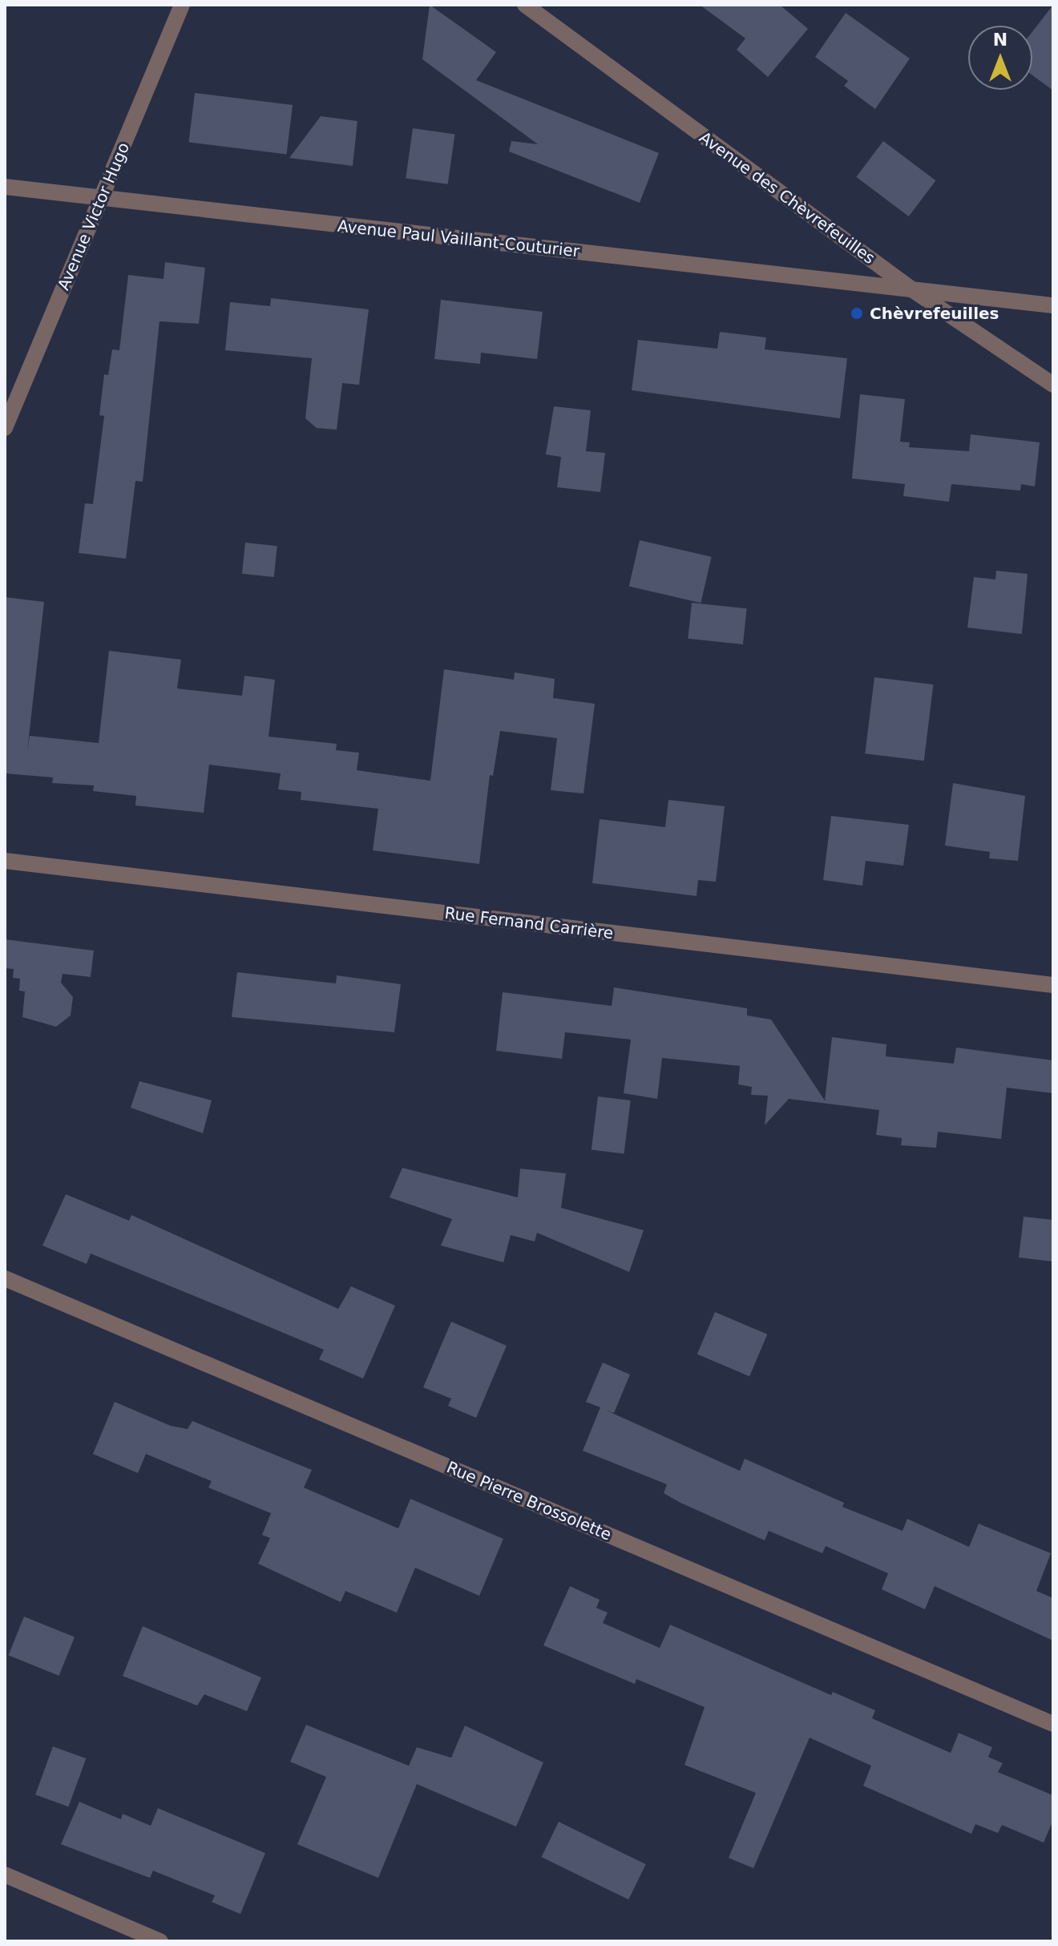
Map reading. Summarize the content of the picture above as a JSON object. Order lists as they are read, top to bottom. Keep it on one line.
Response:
{"streets":{"street":["Avenue des Chèvrefeuilles","Avenue Victor Hugo","Avenue Paul Vaillant-Couturier","Rue Fernand Carrière","Rue Pierre Brossolette"]},"crossings":[["Avenue des Chèvrefeuilles","Avenue Paul Vaillant-Couturier"],["Avenue Victor Hugo","Avenue Paul Vaillant-Couturier"]],"places":["Chèvrefeuilles"],"north":"top"}
